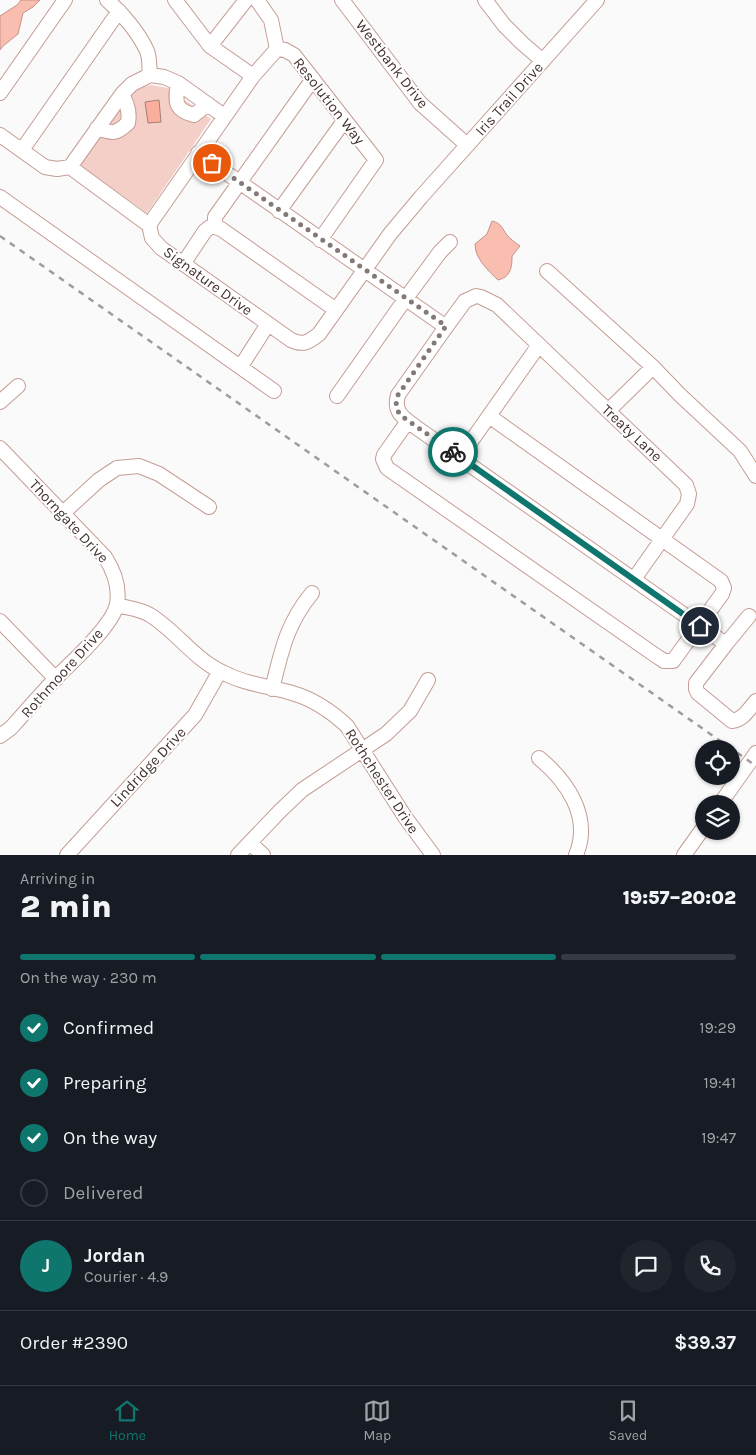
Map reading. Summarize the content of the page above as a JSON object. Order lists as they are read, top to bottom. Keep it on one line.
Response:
{"streets":{"street":["Westbank Drive","Iris Trail Drive","Resolution Way","Signature Drive","Treaty Lane","Thorngate Drive","Rothmoore Drive","Lindridge Drive","Rothchester Drive"]},"crossings":[["Westbank Drive","Iris Trail Drive"],["Iris Trail Drive","Signature Drive"],["Thorngate Drive","Rothmoore Drive"],["Thorngate Drive","Rothchester Drive"],["Rothmoore Drive","Rothchester Drive"],["Lindridge Drive","Rothchester Drive"]],"page":{"heading":["2 min","Arriving in","19:57–20:02"],"panel":["Jordan","Courier · 4.9","Order #2390","$39.37"],"bar":"On the way · 230 m","list":[["Confirmed","19:29"],["Preparing","19:41"],["On the way","19:47"],"Delivered"],"round":"J","tabs":["Home","Map","Saved"]}}
